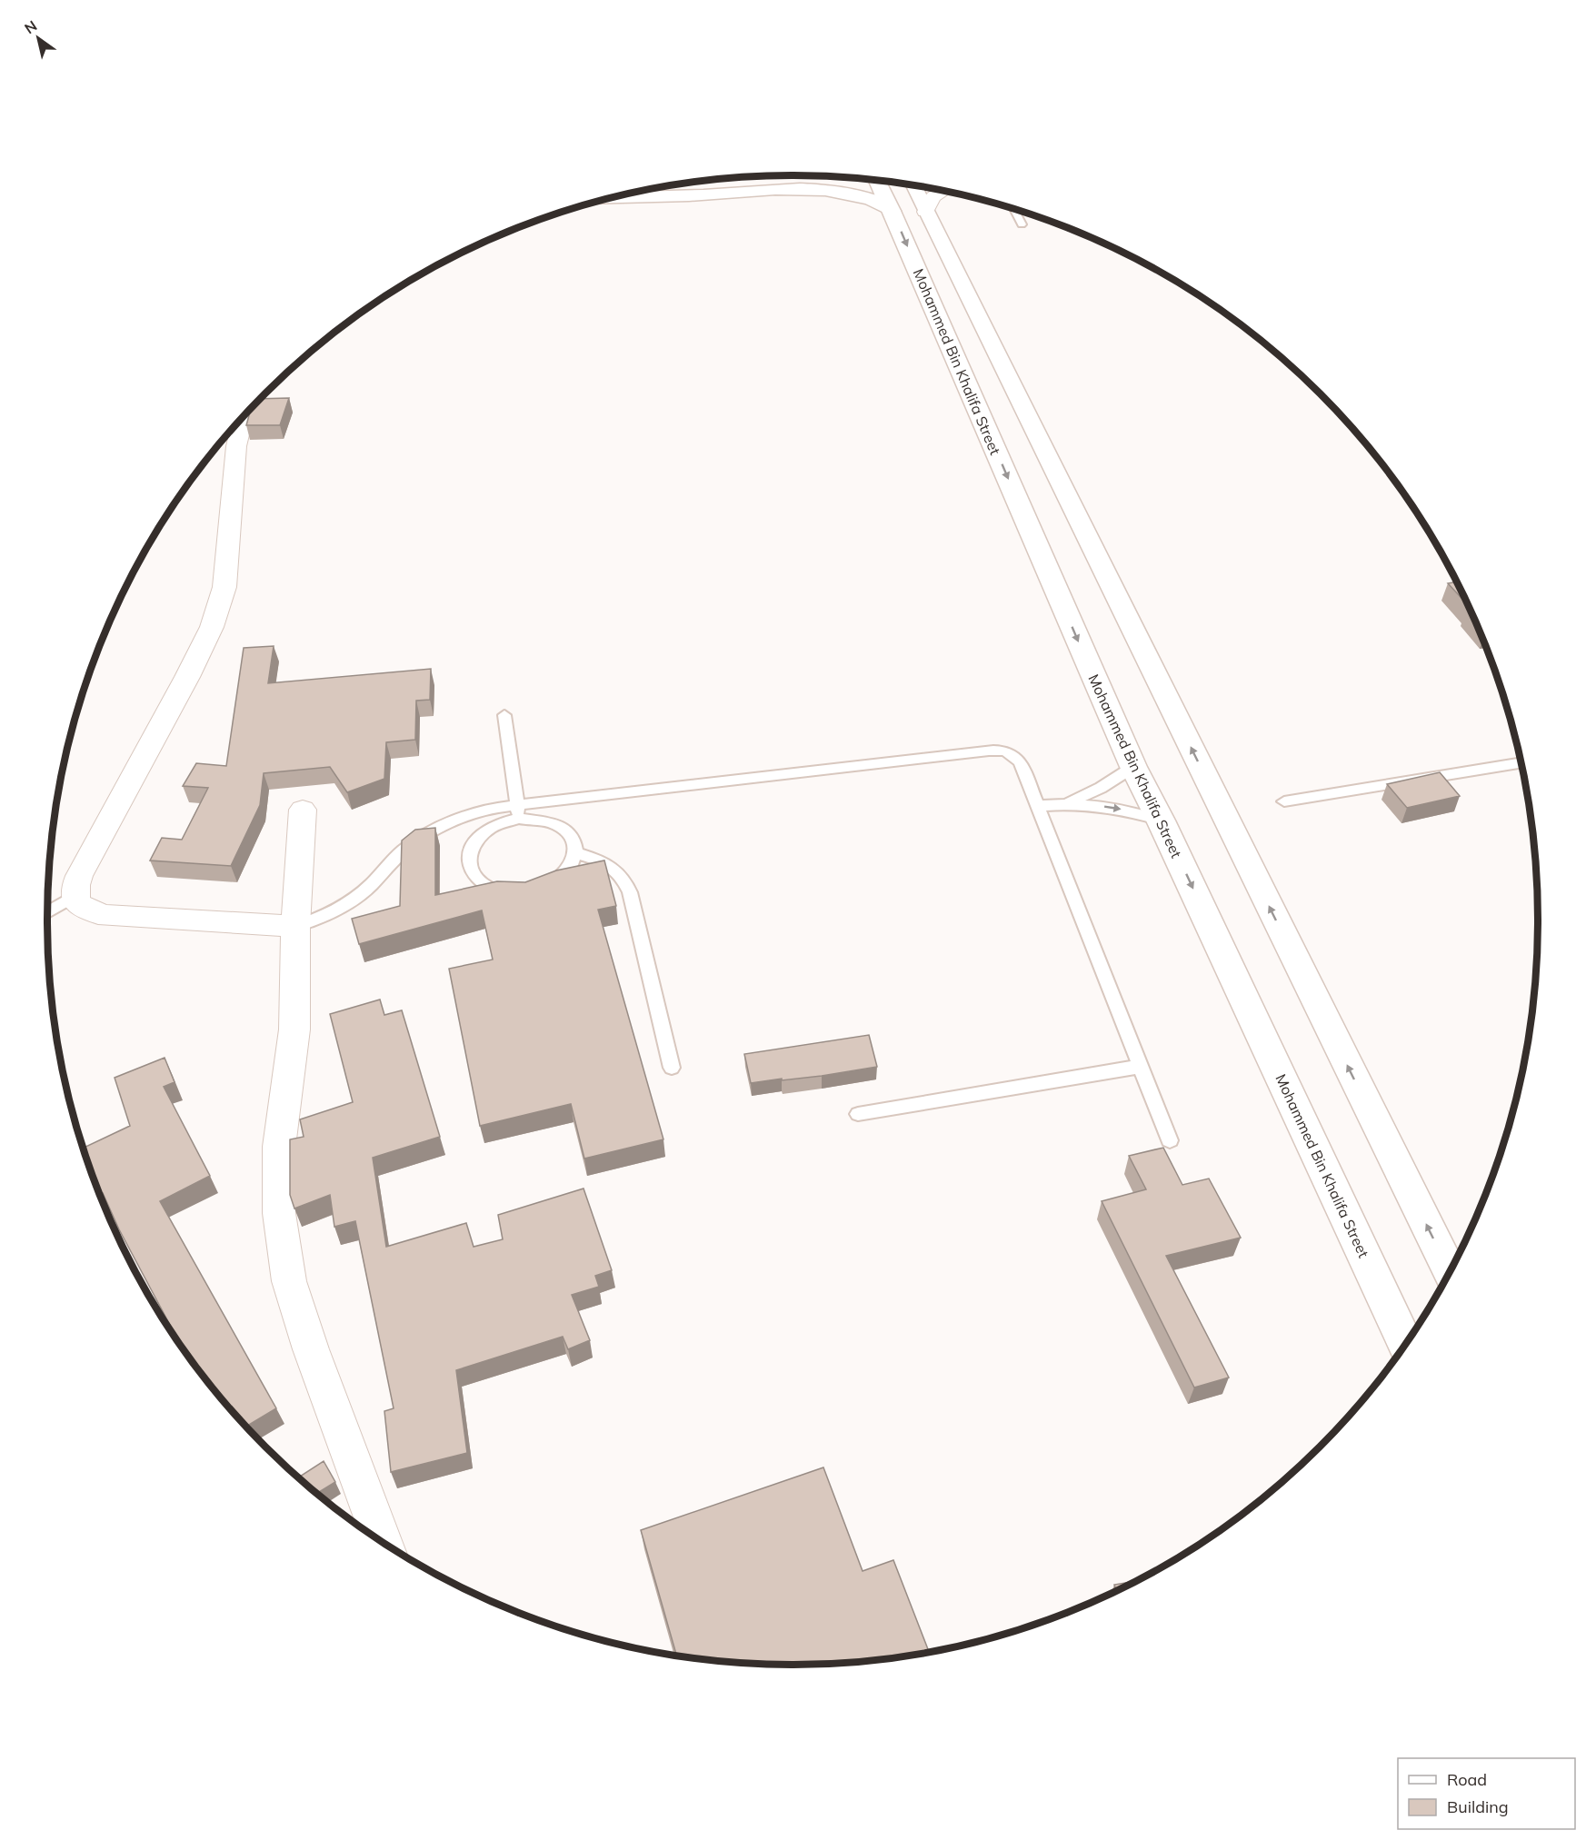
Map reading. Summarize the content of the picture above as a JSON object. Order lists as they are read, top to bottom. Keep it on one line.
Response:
{"streets":{"main road":["Mohammed Bin Khalifa Street"]},"legend":["Road","Building"],"north":"top left"}
